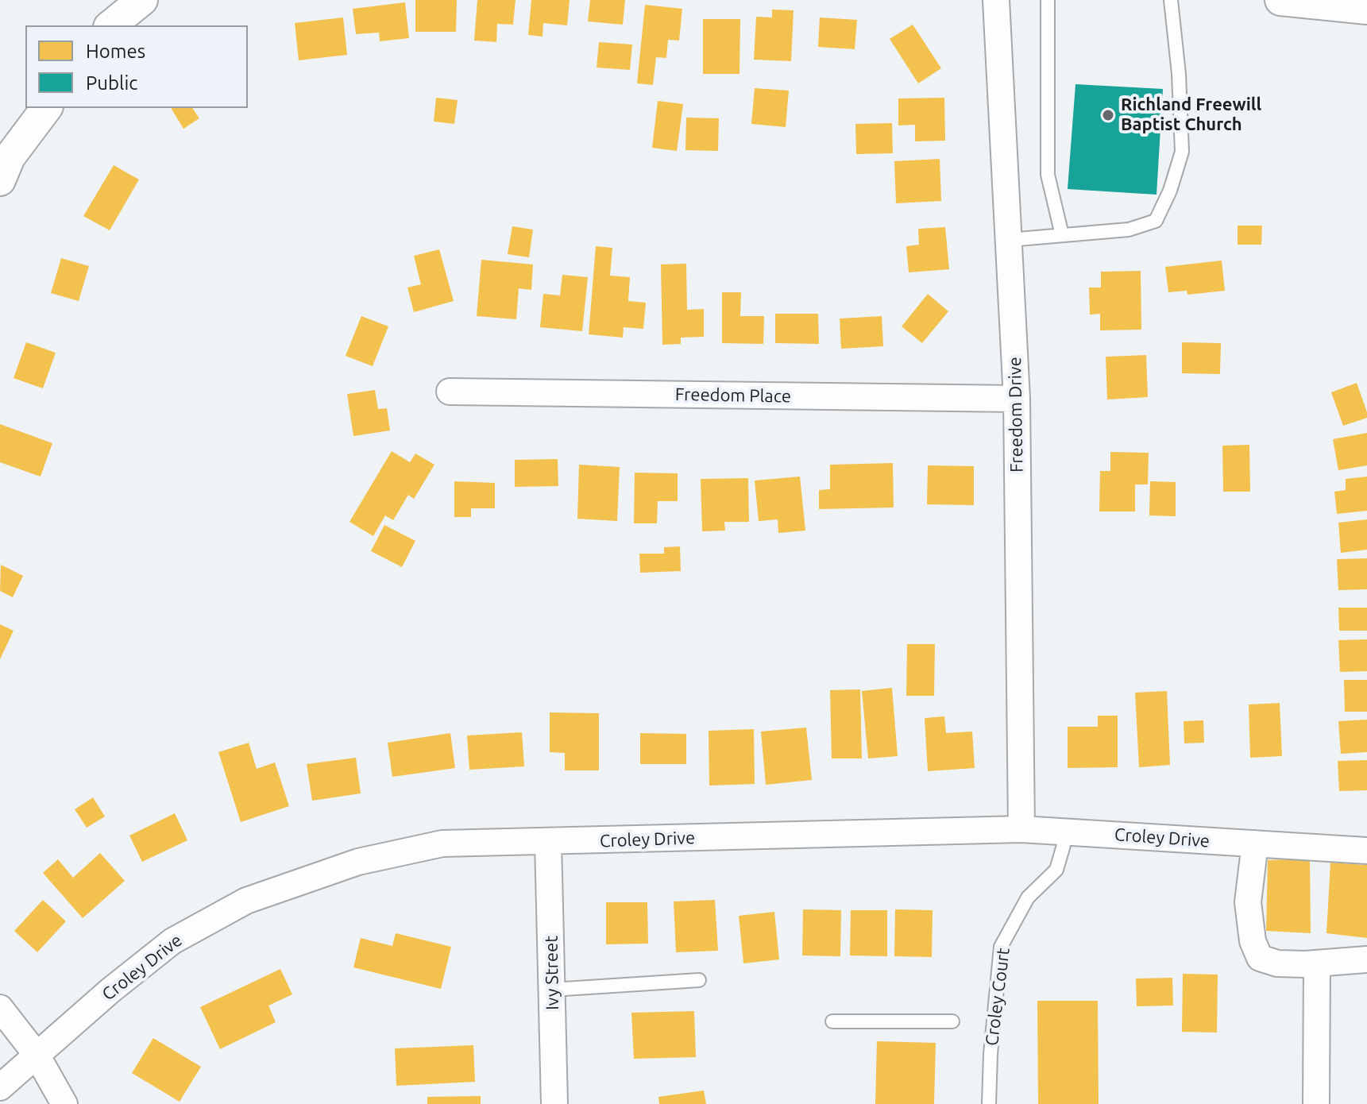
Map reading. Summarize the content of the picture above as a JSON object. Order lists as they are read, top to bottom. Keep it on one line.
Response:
{"streets":{"street":["Freedom Place","Freedom Drive","Croley Drive","Ivy Street"],"lane":["Croley Court"]},"crossings":[["Freedom Place","Freedom Drive"],["Freedom Drive","Croley Drive"],["Croley Drive","Ivy Street"],["Croley Drive","Croley Court"]],"places":["Richland Freewill Baptist Church"],"legend":["Homes","Public"]}
